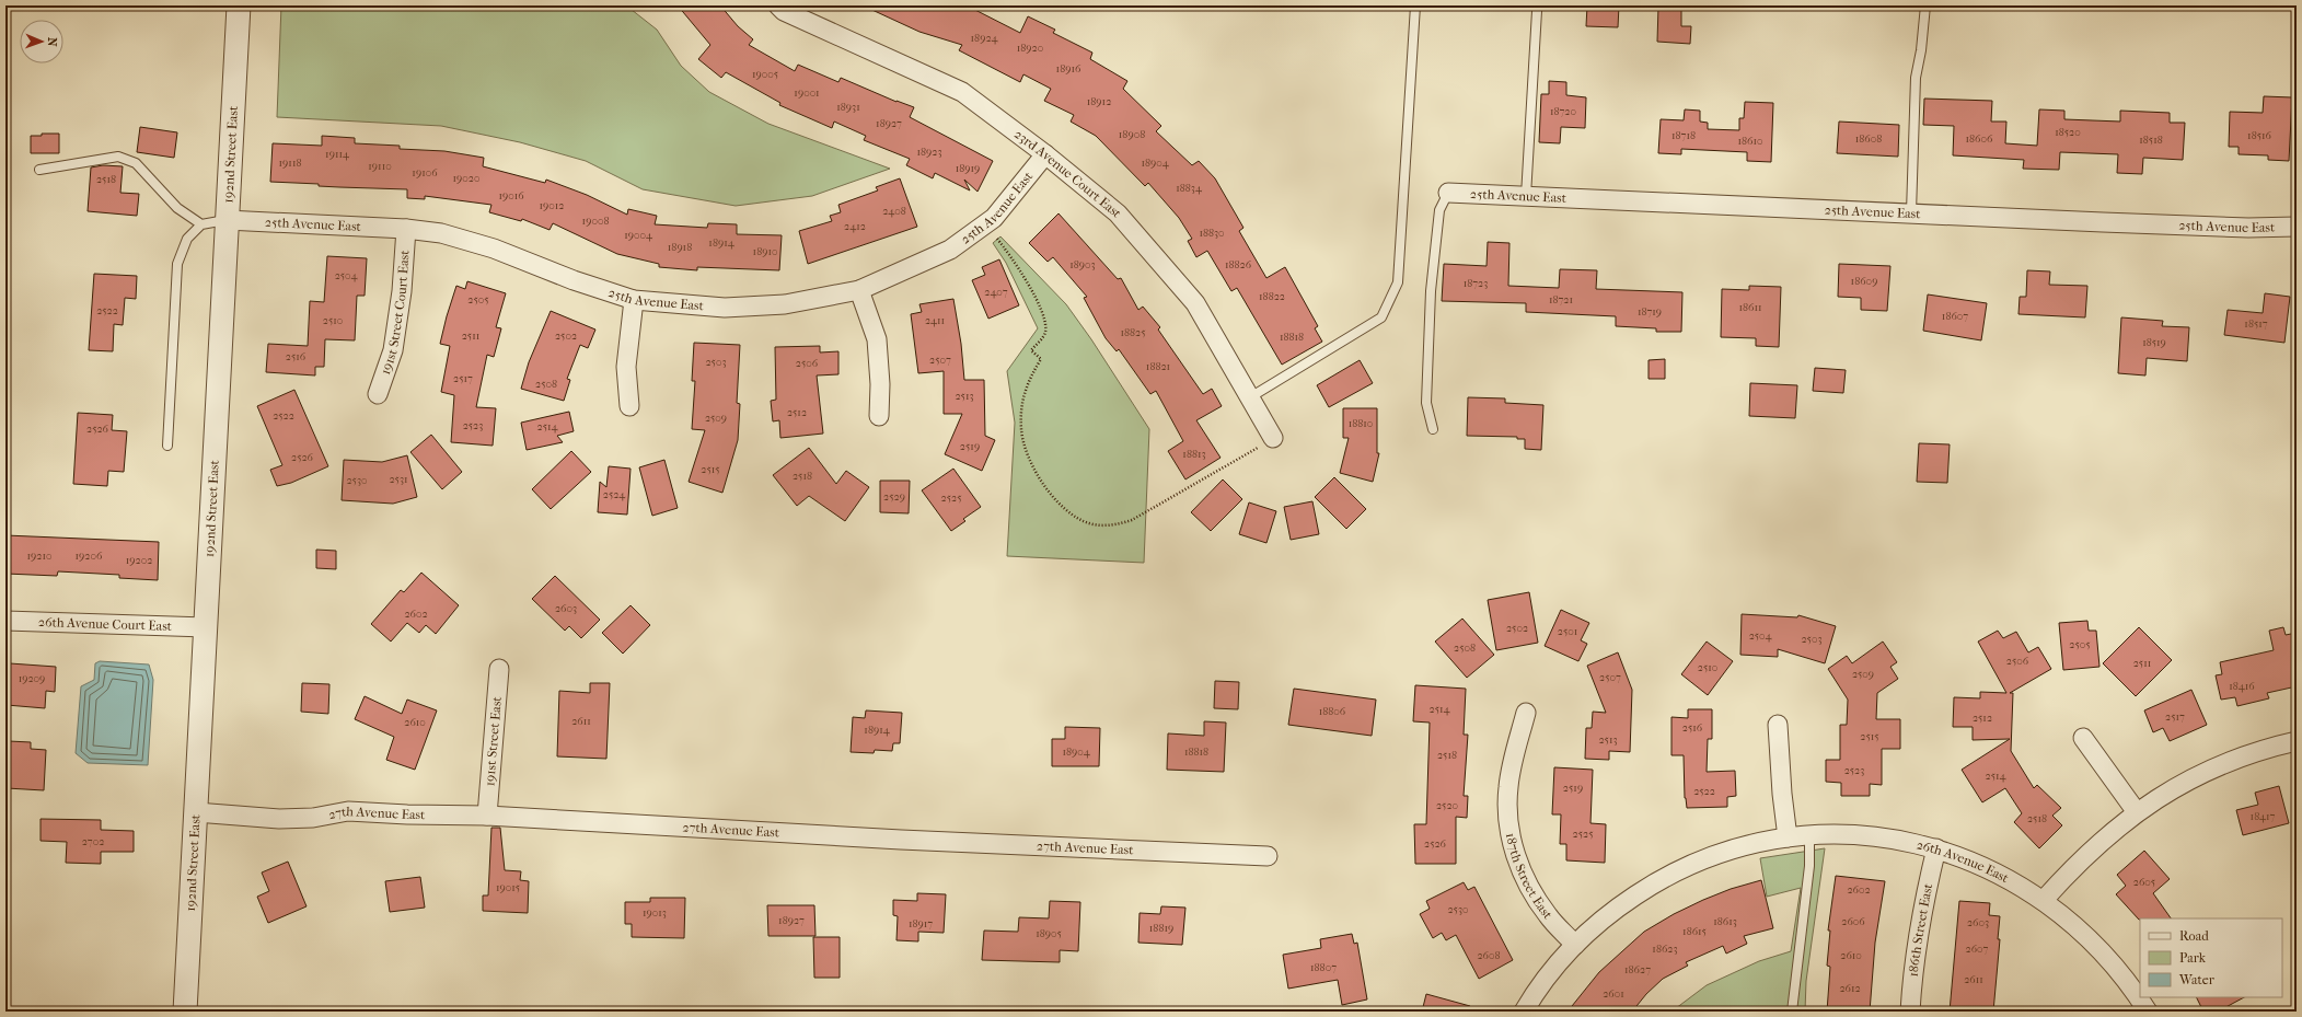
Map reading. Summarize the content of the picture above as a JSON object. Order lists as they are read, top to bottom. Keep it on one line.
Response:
{"streets":{"street":["192nd Street East","23rd Avenue Court East","25th Avenue East","191st Street Court East","26th Avenue Court East","191st Street East","27th Avenue East","26th Avenue East","187th Street East","186th Street East"]},"crossings":[["192nd Street East","25th Avenue East"],["192nd Street East","26th Avenue Court East"],["192nd Street East","27th Avenue East"],["23rd Avenue Court East","25th Avenue East"],["25th Avenue East","191st Street Court East"],["191st Street East","27th Avenue East"],["26th Avenue East","187th Street East"],["26th Avenue East","186th Street East"]],"house_numbers":["18924","18920","18916","19005","19001","18912","18931","18720","18927","18520","18908","18718","18516","18608","18606","18518","18610","18923","19114","19118","18904","19110","18919","19106","19020","2518","18834","19016","19012","2408","19008","2412","18830","19004","18914","18918","18910","18903","18826","2504","18609","18723","2407","18822","2505","18721","18611","2522","18719","18607","2510","2411","18517","18825","2511","2502","18818","18519","2516","2507","2503","2506","18821","2517","2508","2513","2512","2522","2509","18810","2523","2514","2526","2519","18813","2526","2515","2518","2531","2530","2524","2529","2525","19210","19206","19202","2603","2602","2502","2501","2504","2503","2505","2508","2506","2511","2510","2509","2507","19209","18416","2514","18806","2517","2512","2611","2610","2516","18914","2515","2513","18904","18818","2518","2523","2514","2519","2522","2520","18417","2518","2525","2702","2526","2605","19015","2602","2530","19013","18927","18613","2606","2603","18917","18819","18615","18905","18623","2607","2608","2610","18807","18627","2611","2612","2601"],"legend":["Road","Park","Water"],"north":"right"}
